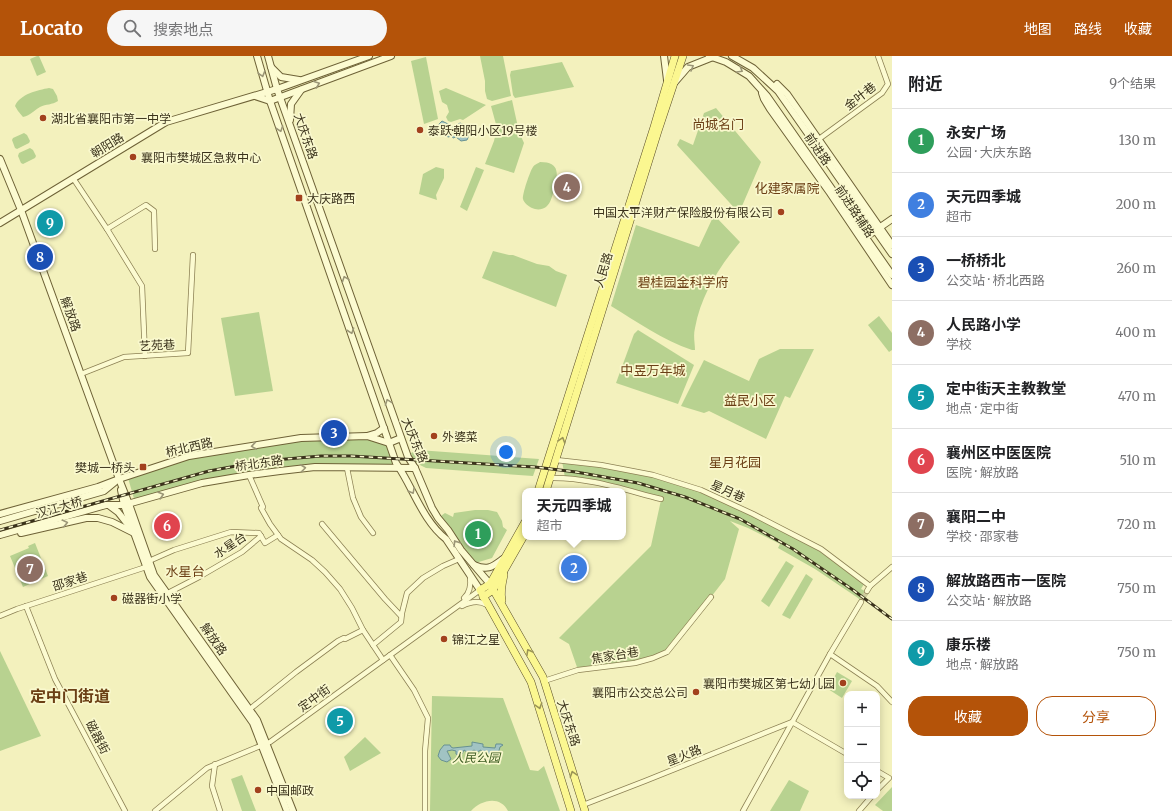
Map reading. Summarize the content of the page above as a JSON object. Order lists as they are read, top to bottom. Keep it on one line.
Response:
{"streets":{"main road":["大庆东路","朝阳路","前进路","前进路辅路","人民路","解放路","桥北西路","桥北东路","汉江大桥"],"street":["金叶巷","艺苑巷","星月巷","水星台","邵家巷","焦家台巷","定中街","磁器街","星火路"]},"crossings":[["金叶巷","前进路辅路"],["大庆东路","朝阳路"],["大庆东路","桥北西路"],["大庆东路","桥北东路"],["大庆东路","焦家台巷"],["大庆东路","定中街"],["大庆东路","星火路"],["朝阳路","解放路"],["前进路","前进路辅路"],["人民路","星月巷"],["解放路","艺苑巷"],["解放路","桥北西路"],["解放路","桥北东路"],["解放路","汉江大桥"],["解放路","水星台"],["解放路","邵家巷"],["解放路","定中街"],["桥北西路","汉江大桥"],["桥北东路","汉江大桥"],["水星台","邵家巷"],["邵家巷","磁器街"]],"one_way":["桥北西路","桥北东路"],"districts":["尚城名门","化建家属院","碧桂园金科学府","中昱万年城","益民小区","星月花园","水星台","定中门街道"],"parks":["人民公园"],"places":{"other":["湖北省襄阳市第一中学","泰跃·朝阳小区19号楼","襄阳市樊城区急救中心","中国太平洋财产保险股份有限公司","外婆菜","磁器街小学","锦江之星","襄阳市樊城区第七幼儿园","襄阳市公交总公司","中国邮政"],"transit":["大庆路西","樊城一桥头"]},"page":{"header":"Locato","search":"搜索地点","nav":["地图","路线","收藏"],"heading":["附近","9个结果"],"list":[{"mark":"1","name":"永安广场","note":"公园 · 大庆东路","value":"130 m"},{"mark":"2","name":"天元四季城","note":"超市","value":"200 m"},{"mark":"3","name":"一桥桥北","note":"公交站 · 桥北西路","value":"260 m"},{"mark":"4","name":"人民路小学","note":"学校","value":"400 m"},{"mark":"5","name":"定中街天主教教堂","note":"地点 · 定中街","value":"470 m"},{"mark":"6","name":"襄州区中医医院","note":"医院 · 解放路","value":"510 m"},{"mark":"7","name":"襄阳二中","note":"学校 · 邵家巷","value":"720 m"},{"mark":"8","name":"解放路西市一医院","note":"公交站 · 解放路","value":"750 m"},{"mark":"9","name":"康乐楼","note":"地点 · 解放路","value":"750 m"}],"pins":["4","9","8","3","6","1","2","7","5"],"popup":["天元四季城","超市"],"buttons":["收藏","分享"],"map_buttons":["+","−"]}}
